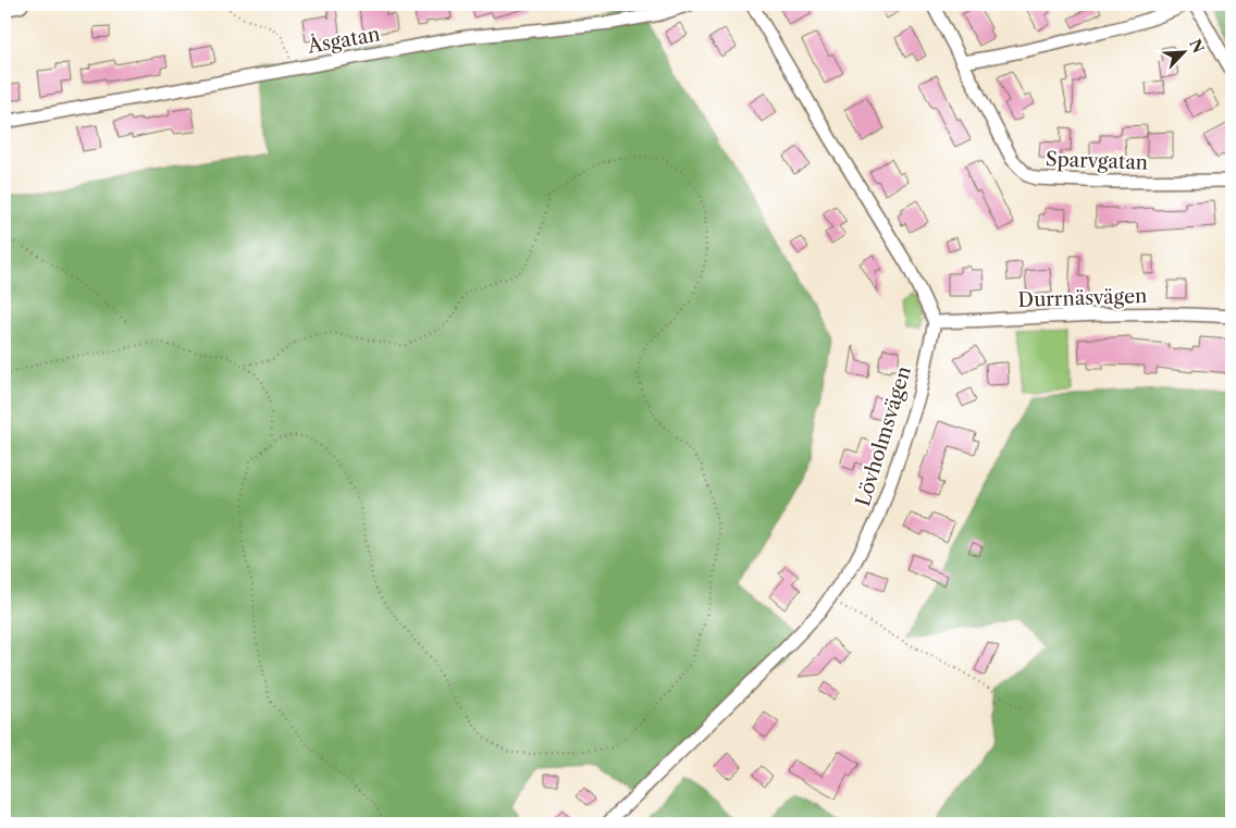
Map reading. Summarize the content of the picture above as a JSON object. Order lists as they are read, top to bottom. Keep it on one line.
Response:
{"streets":{"street":["Åsgatan","Sparvgatan","Durrnäsvägen","Lövholmsvägen"]},"crossings":[["Durrnäsvägen","Lövholmsvägen"]],"north":"top right"}
